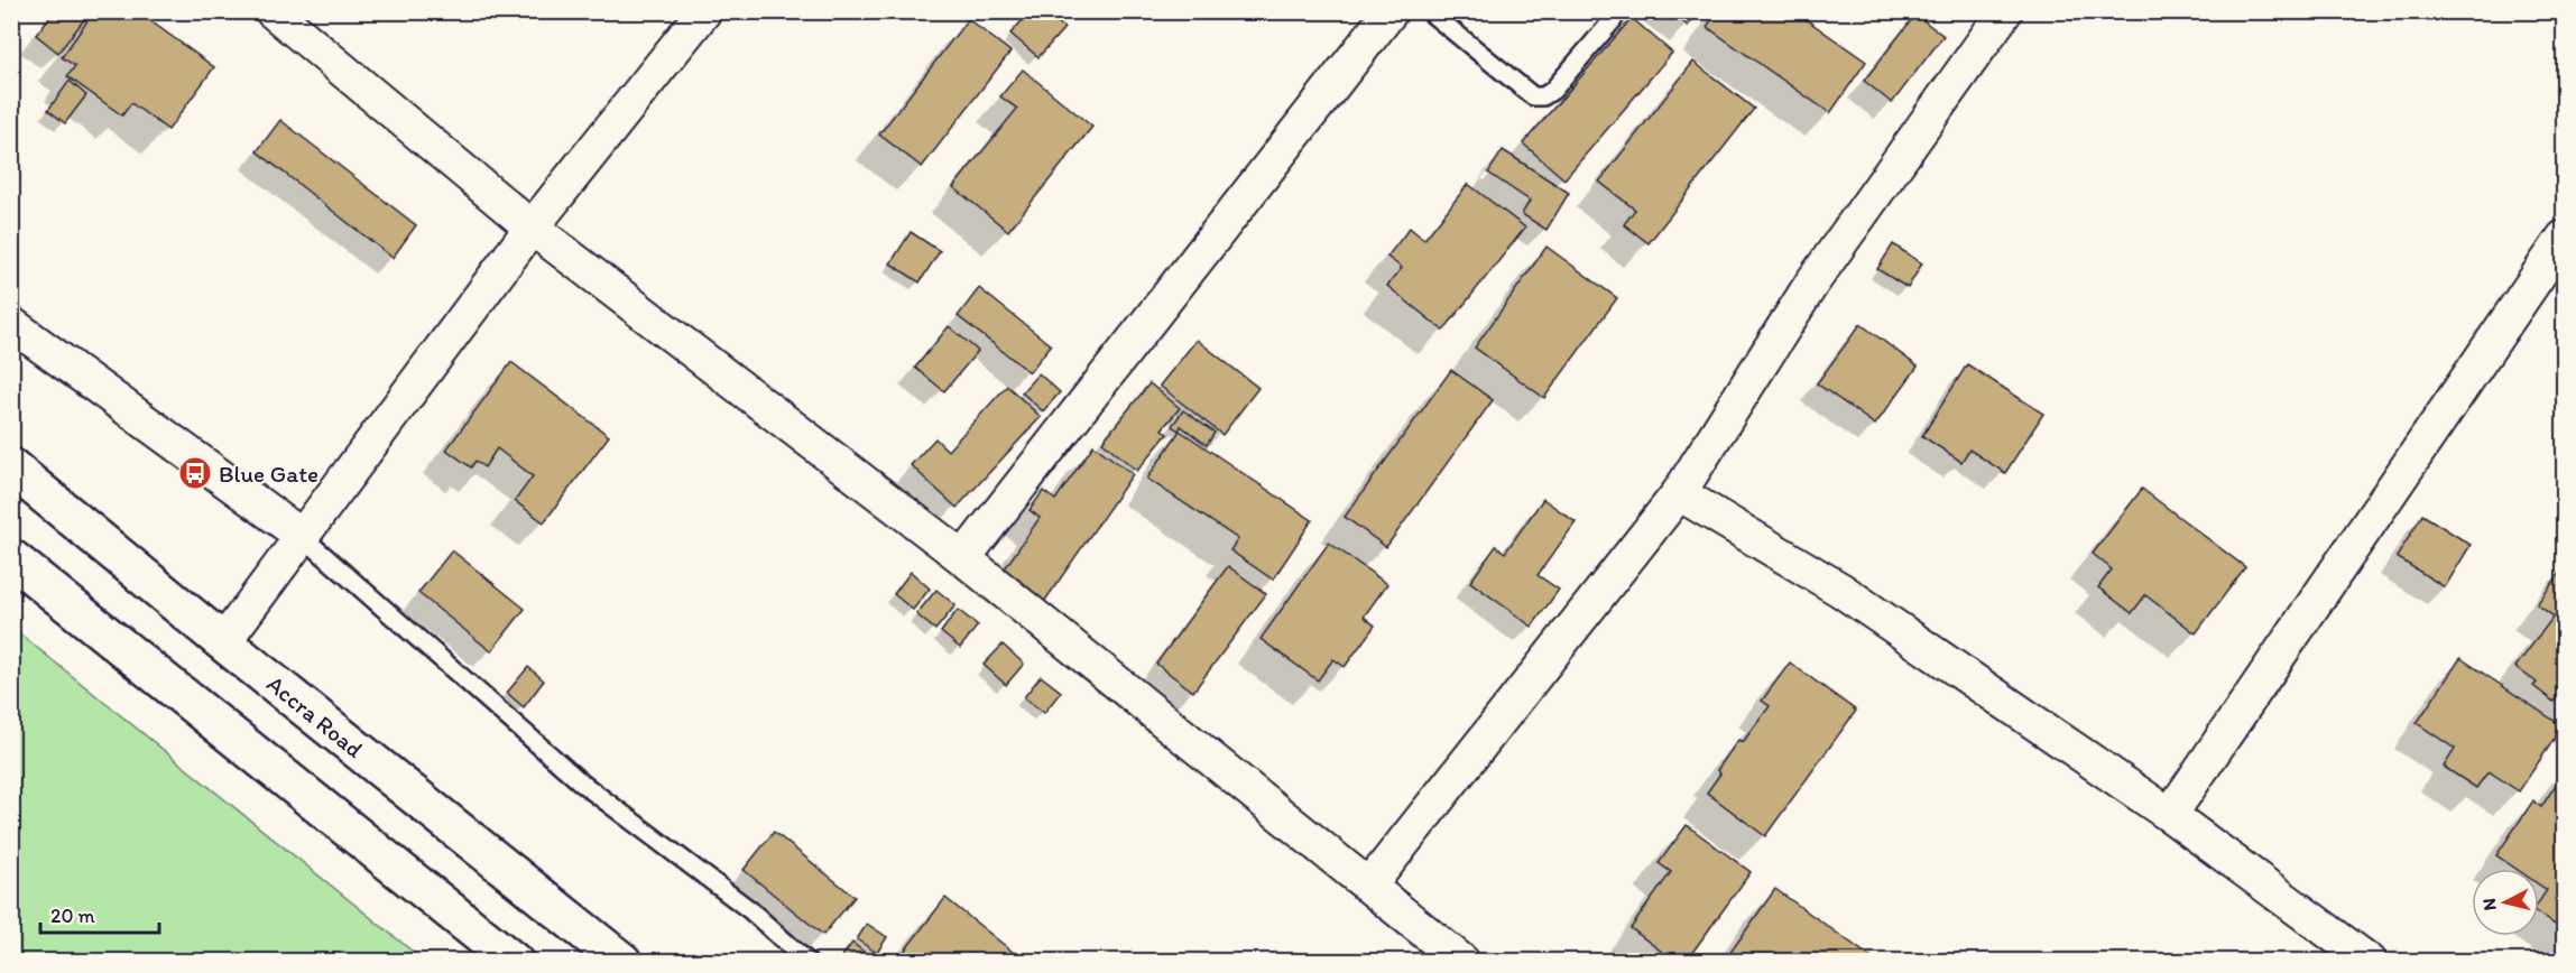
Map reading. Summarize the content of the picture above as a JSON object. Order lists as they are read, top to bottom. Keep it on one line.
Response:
{"streets":{"highway":["Accra Road"]},"places":{"bus stop":["Blue Gate"]},"scale_bar":"20 m","north":"left"}
